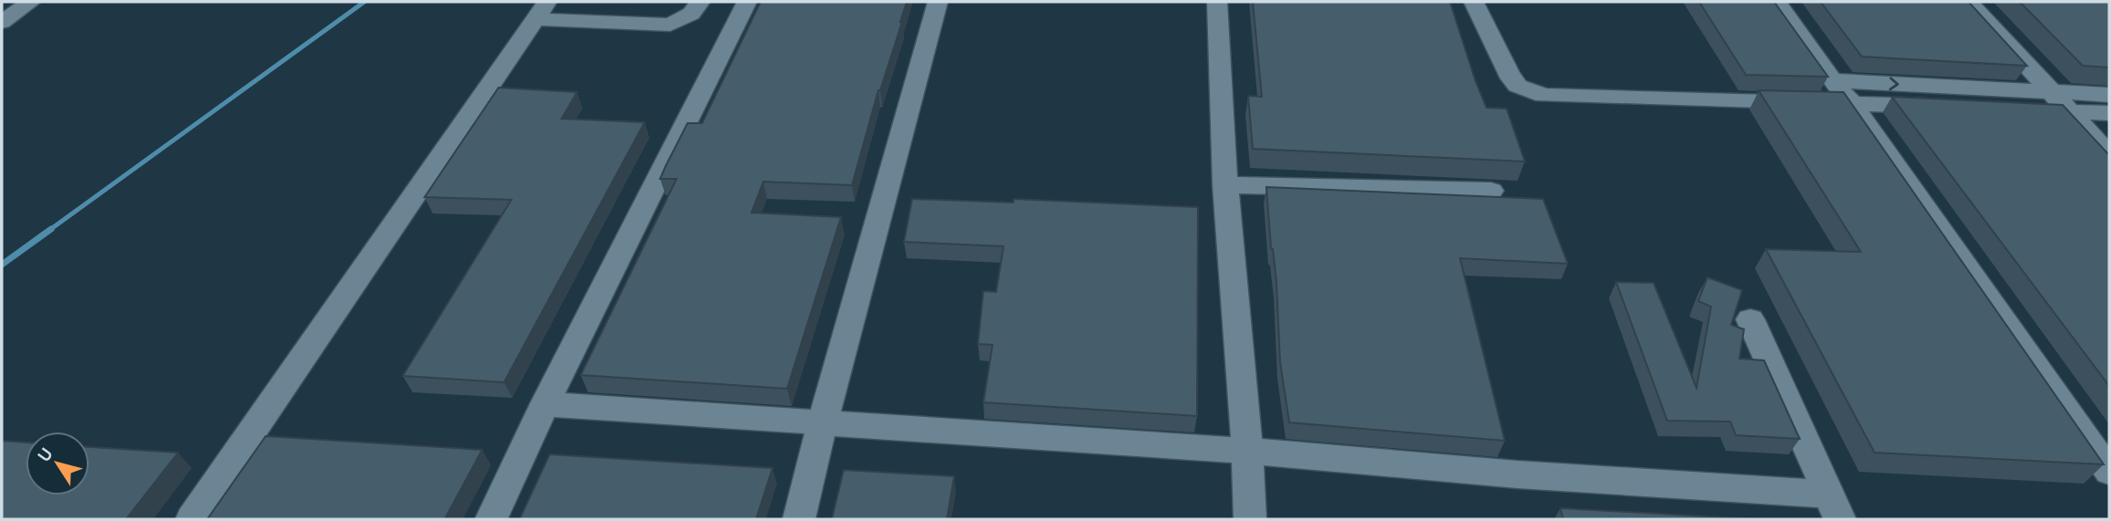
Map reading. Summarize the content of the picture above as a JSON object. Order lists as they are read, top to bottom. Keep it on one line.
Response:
{"north":"top left"}
